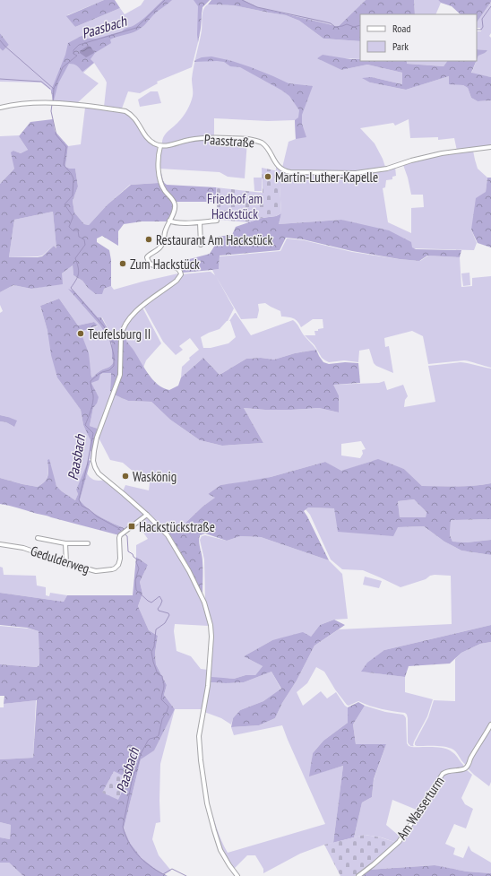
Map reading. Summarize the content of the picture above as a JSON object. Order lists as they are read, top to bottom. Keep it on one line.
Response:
{"streets":{"street":["Paasstraße","Gedulderweg","Am Wasserturm"]},"water":["Paasbach"],"parks":["Friedhof am Hackstück"],"places":{"other":["Martin-Luther-Kapelle","Restaurant Am Hackstück","Zum Hackstück","Teufelsburg II","Waskönig"],"transit":["Hackstückstraße"]},"legend":["Road","Park"]}
